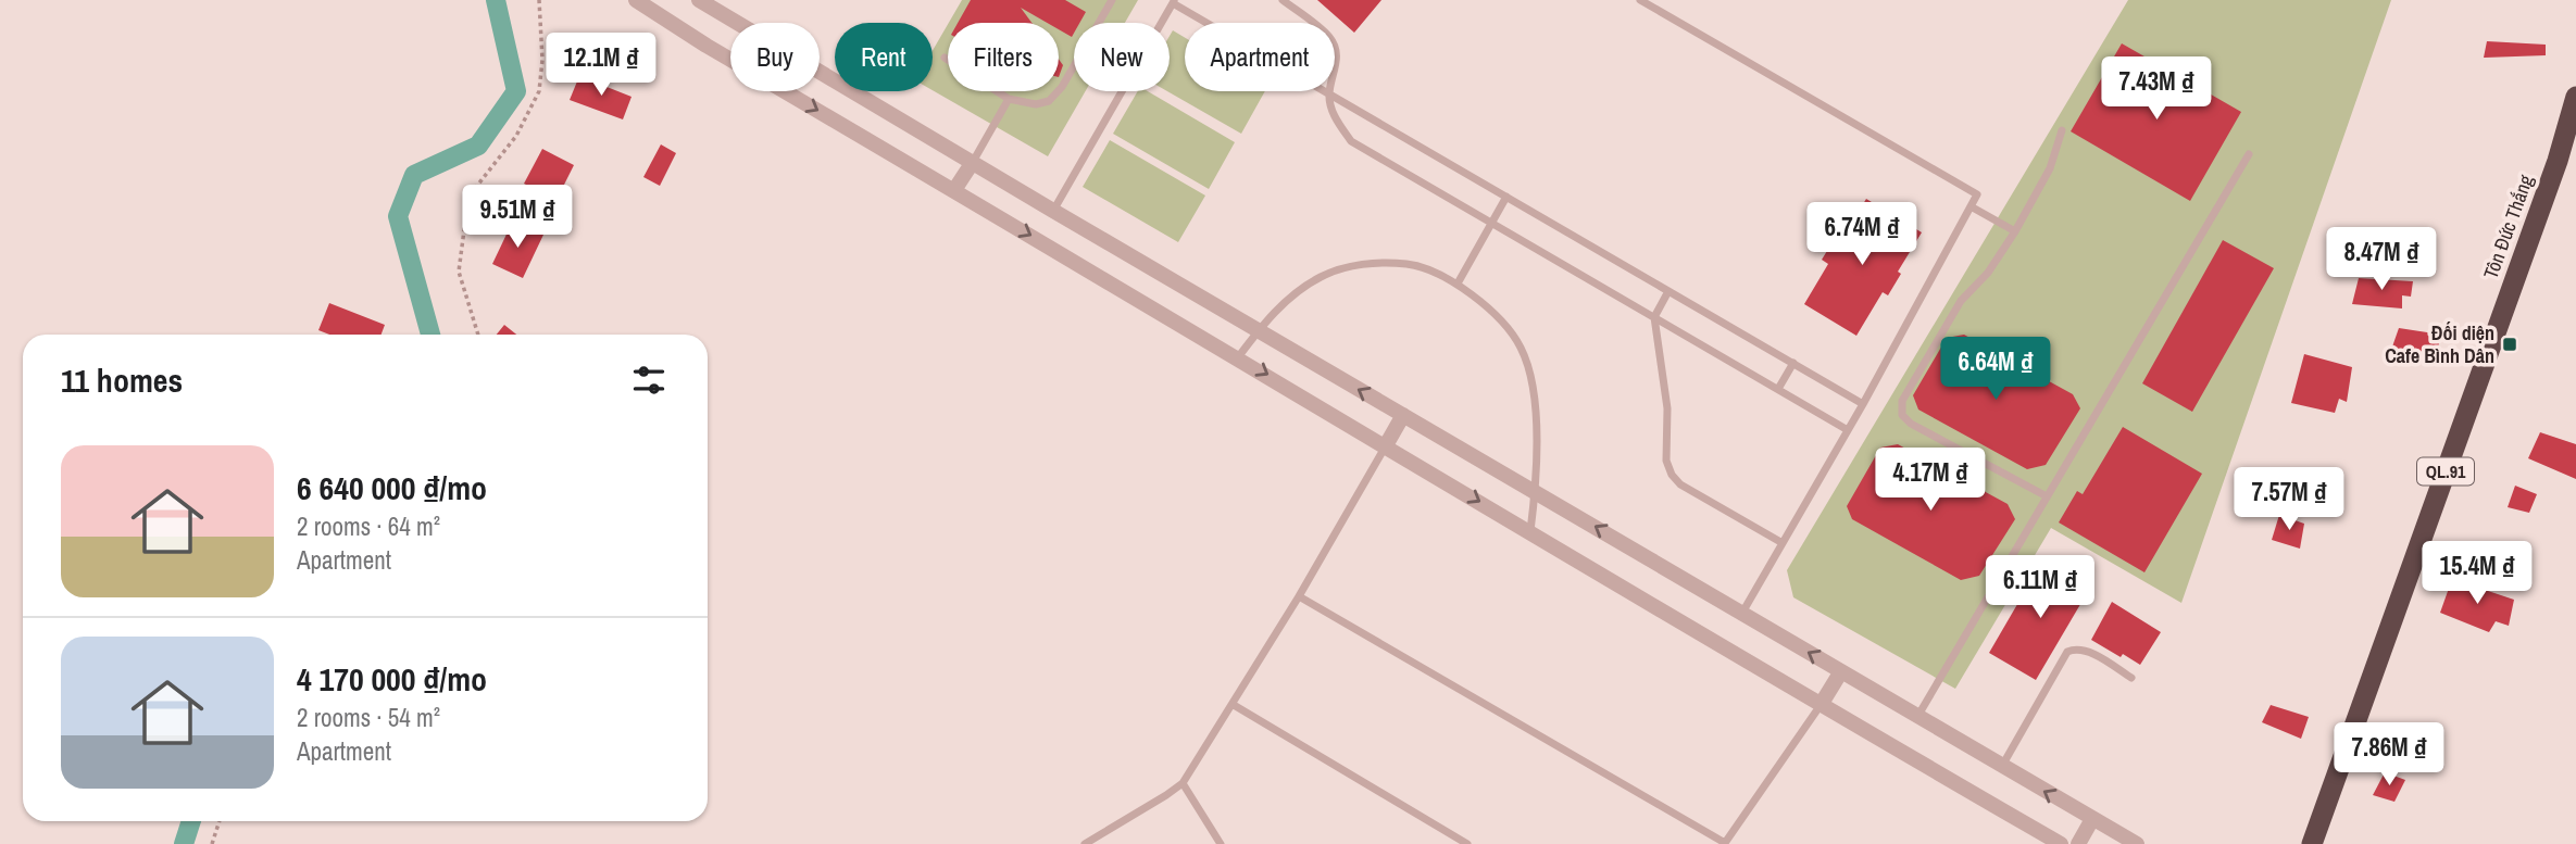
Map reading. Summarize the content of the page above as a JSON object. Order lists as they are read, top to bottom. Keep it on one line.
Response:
{"streets":{"highway":["Tôn Đức Thắng","QL.91"]},"places":{"transit":["Đối diện Cafe Bình Dân"]},"page":{"chip":["Buy","Rent","Filters","New","Apartment"],"price":["12.1M ₫","7.43M ₫","9.51M ₫","6.74M ₫","8.47M ₫","6.64M ₫","4.17M ₫","7.57M ₫","15.4M ₫","6.11M ₫","7.86M ₫"],"heading":"11 homes","list":[{"name":"6 640 000 ₫/mo","note":"2 rooms · 64 m² · Apartment"},{"name":"4 170 000 ₫/mo","note":"2 rooms · 54 m² · Apartment"}]}}
